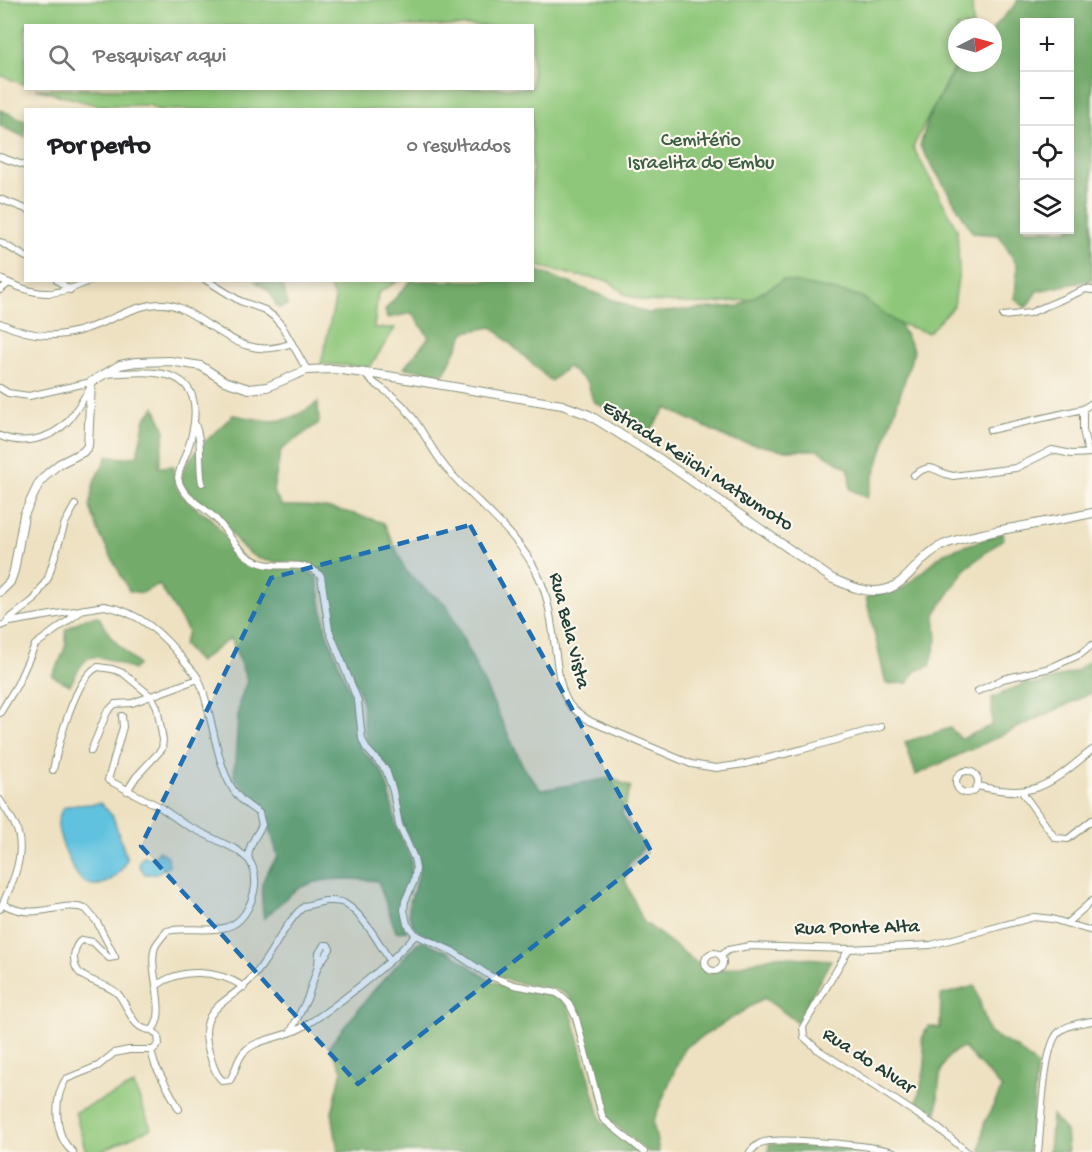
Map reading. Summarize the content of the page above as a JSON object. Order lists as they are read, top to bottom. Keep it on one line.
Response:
{"streets":{"main road":["Estrada Keiichi Matsumoto"],"street":["Rua Bela Vista","Rua Ponte Alta","Rua do Alvar"]},"crossings":[["Estrada Keiichi Matsumoto","Rua Bela Vista"],["Rua Ponte Alta","Rua do Alvar"]],"parks":["Cemitério Israelita do Embu"],"north":"right","page":{"map_buttons":["+","−"],"search":"Pesquisar aqui","heading":["Por perto","0 resultados"]}}
